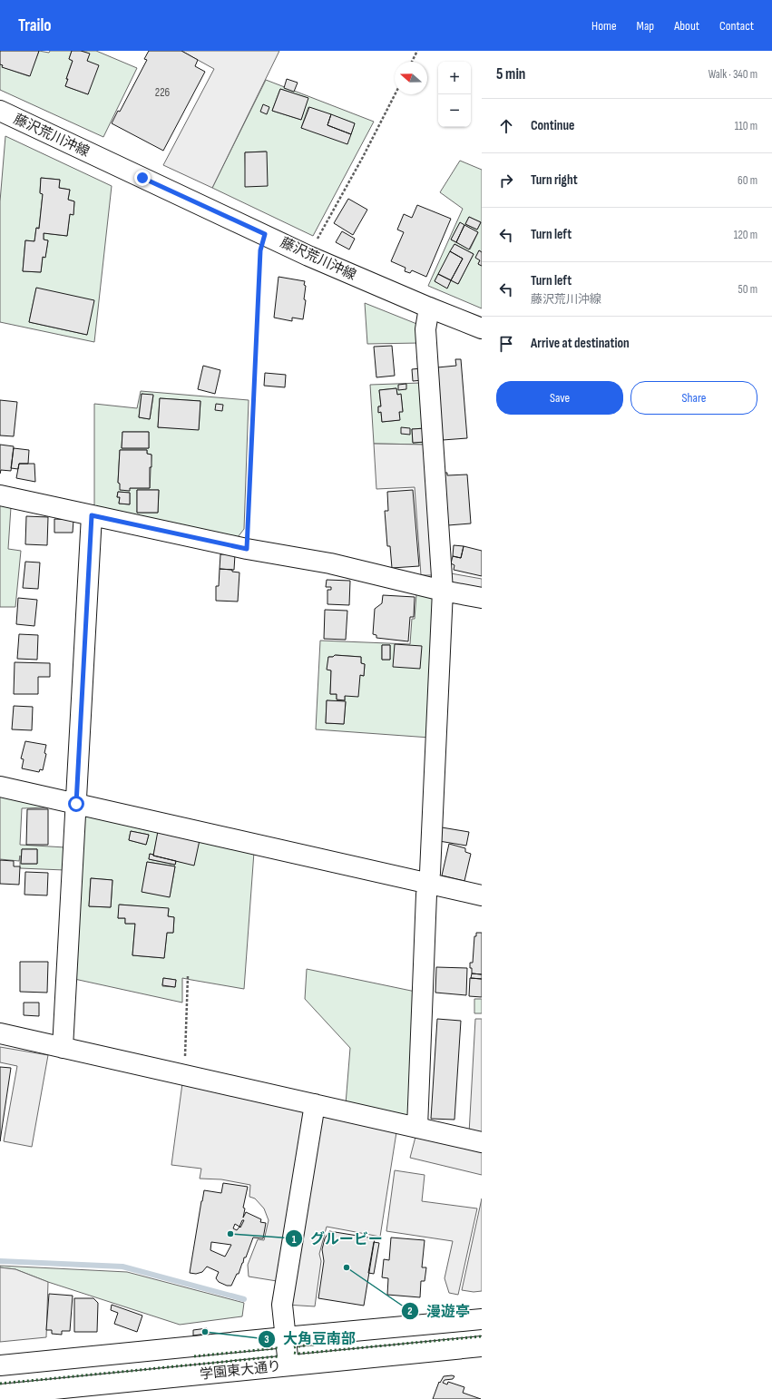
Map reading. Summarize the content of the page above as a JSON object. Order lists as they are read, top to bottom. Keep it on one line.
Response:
{"streets":{"street":["藤沢荒川沖線","学園東大通り"]},"places":["グルービー","漫遊亭","大角豆南部"],"house_numbers":["226"],"north":"left","page":{"header":"Trailo","nav":["Home","Map","About","Contact"],"heading":["5 min","Walk · 340 m"],"map_buttons":["+","−"],"list":[["Continue","110 m"],["Turn right","60 m"],["Turn left","120 m"],["Turn left","藤沢荒川沖線","50 m"],"Arrive at destination"],"buttons":["Save","Share"]}}
